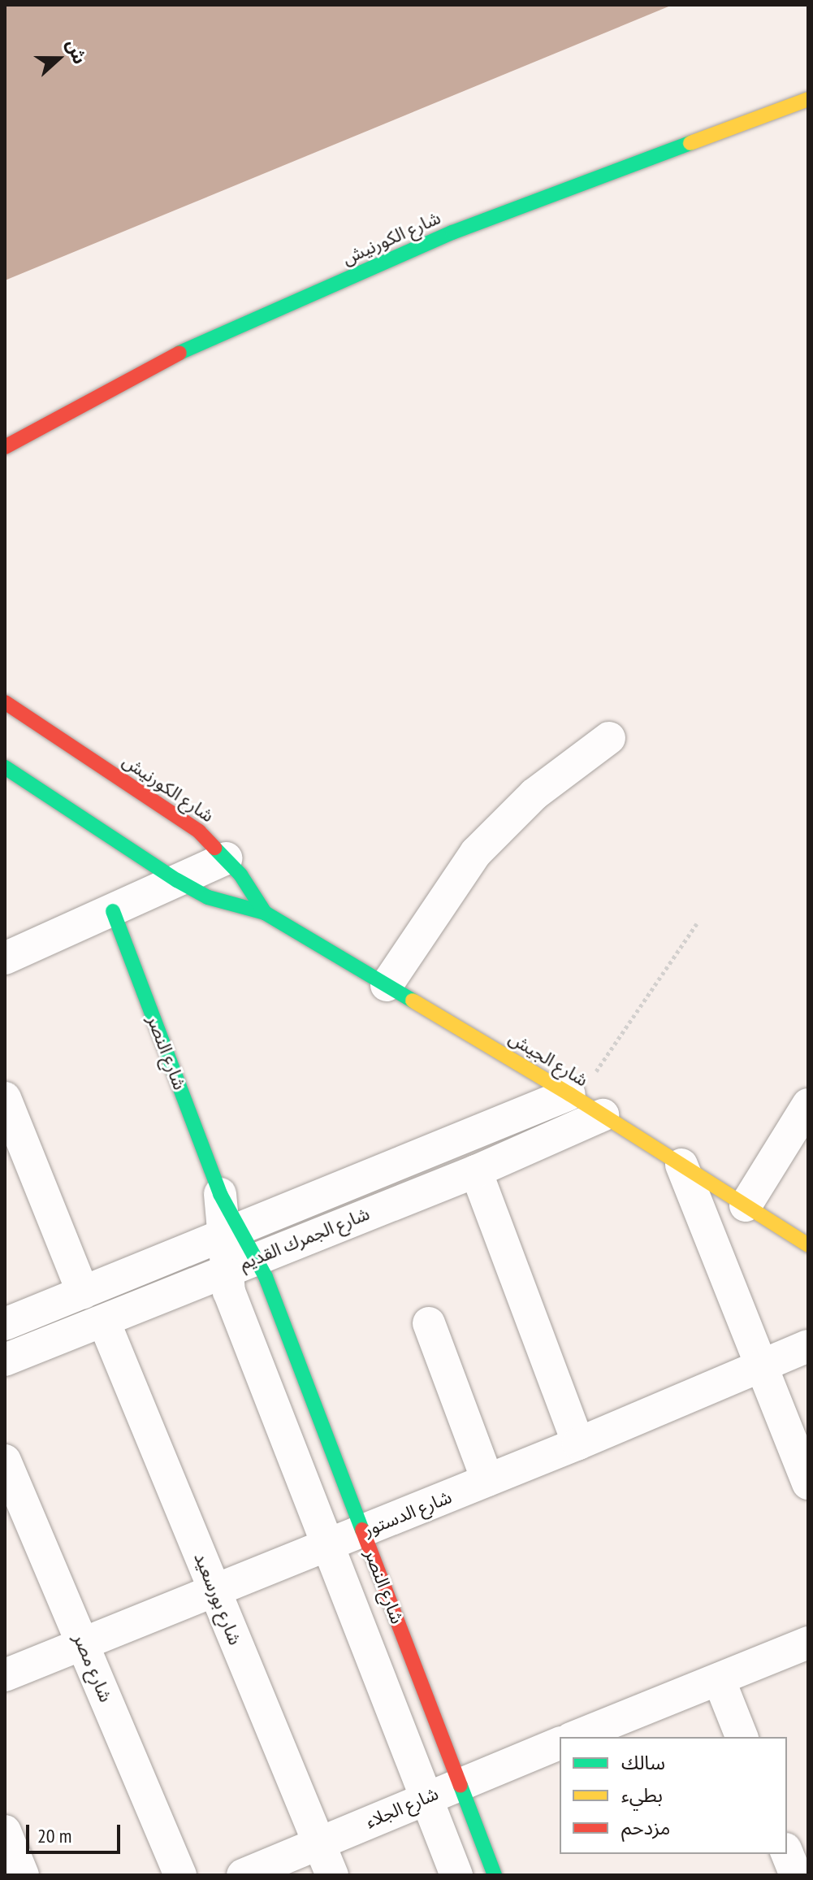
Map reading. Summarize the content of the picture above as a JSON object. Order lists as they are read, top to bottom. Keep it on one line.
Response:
{"streets":{"street":["شارع الكورنيش","شارع النصر","شارع الجيش","شارع الجمرك القديم","شارع الدستور","شارع بورسعيد","شارع مصر","شارع الجلاء"]},"crossings":[["شارع الكورنيش","شارع الجيش"],["شارع النصر","شارع الجمرك القديم"],["شارع النصر","شارع الدستور"],["شارع النصر","شارع الجلاء"],["شارع الجيش","شارع الجمرك القديم"],["شارع الجمرك القديم","شارع بورسعيد"],["شارع الدستور","شارع بورسعيد"],["شارع الدستور","شارع مصر"],["شارع بورسعيد","شارع الجلاء"]],"legend":["سالك","بطيء","مزدحم"],"scale_bar":"20 m","north":"right"}
